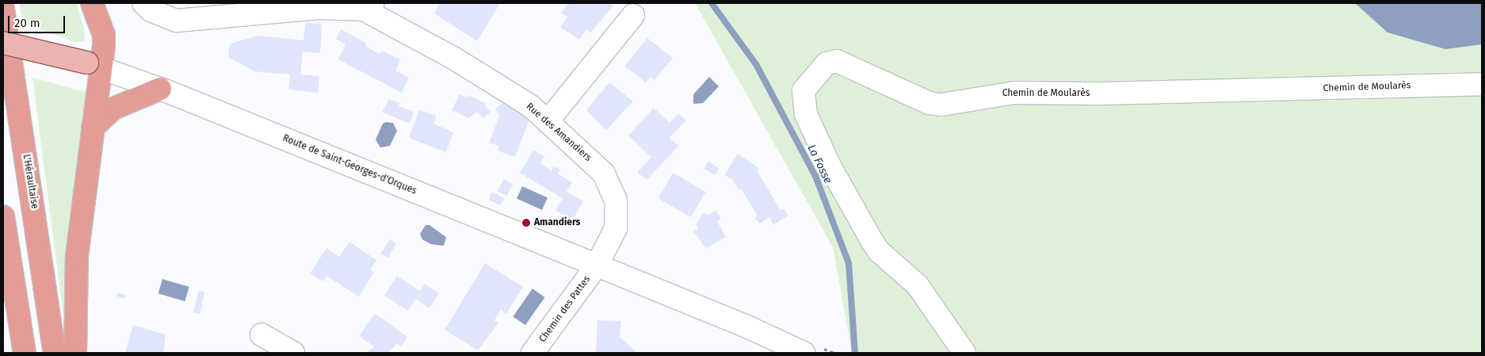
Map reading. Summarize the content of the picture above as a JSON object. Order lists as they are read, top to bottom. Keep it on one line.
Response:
{"streets":{"highway":["L'Héraultaise"],"main road":["Route de Saint-Georges-d'Orques"],"street":["Chemin de Moularès","Rue des Amandiers","Chemin des Pattes"]},"crossings":[["Rue des Amandiers","Route de Saint-Georges-d'Orques"],["Rue des Amandiers","Chemin des Pattes"],["Route de Saint-Georges-d'Orques","Chemin des Pattes"]],"water":["La Fosse"],"places":["Amandiers"],"scale_bar":"20 m"}
